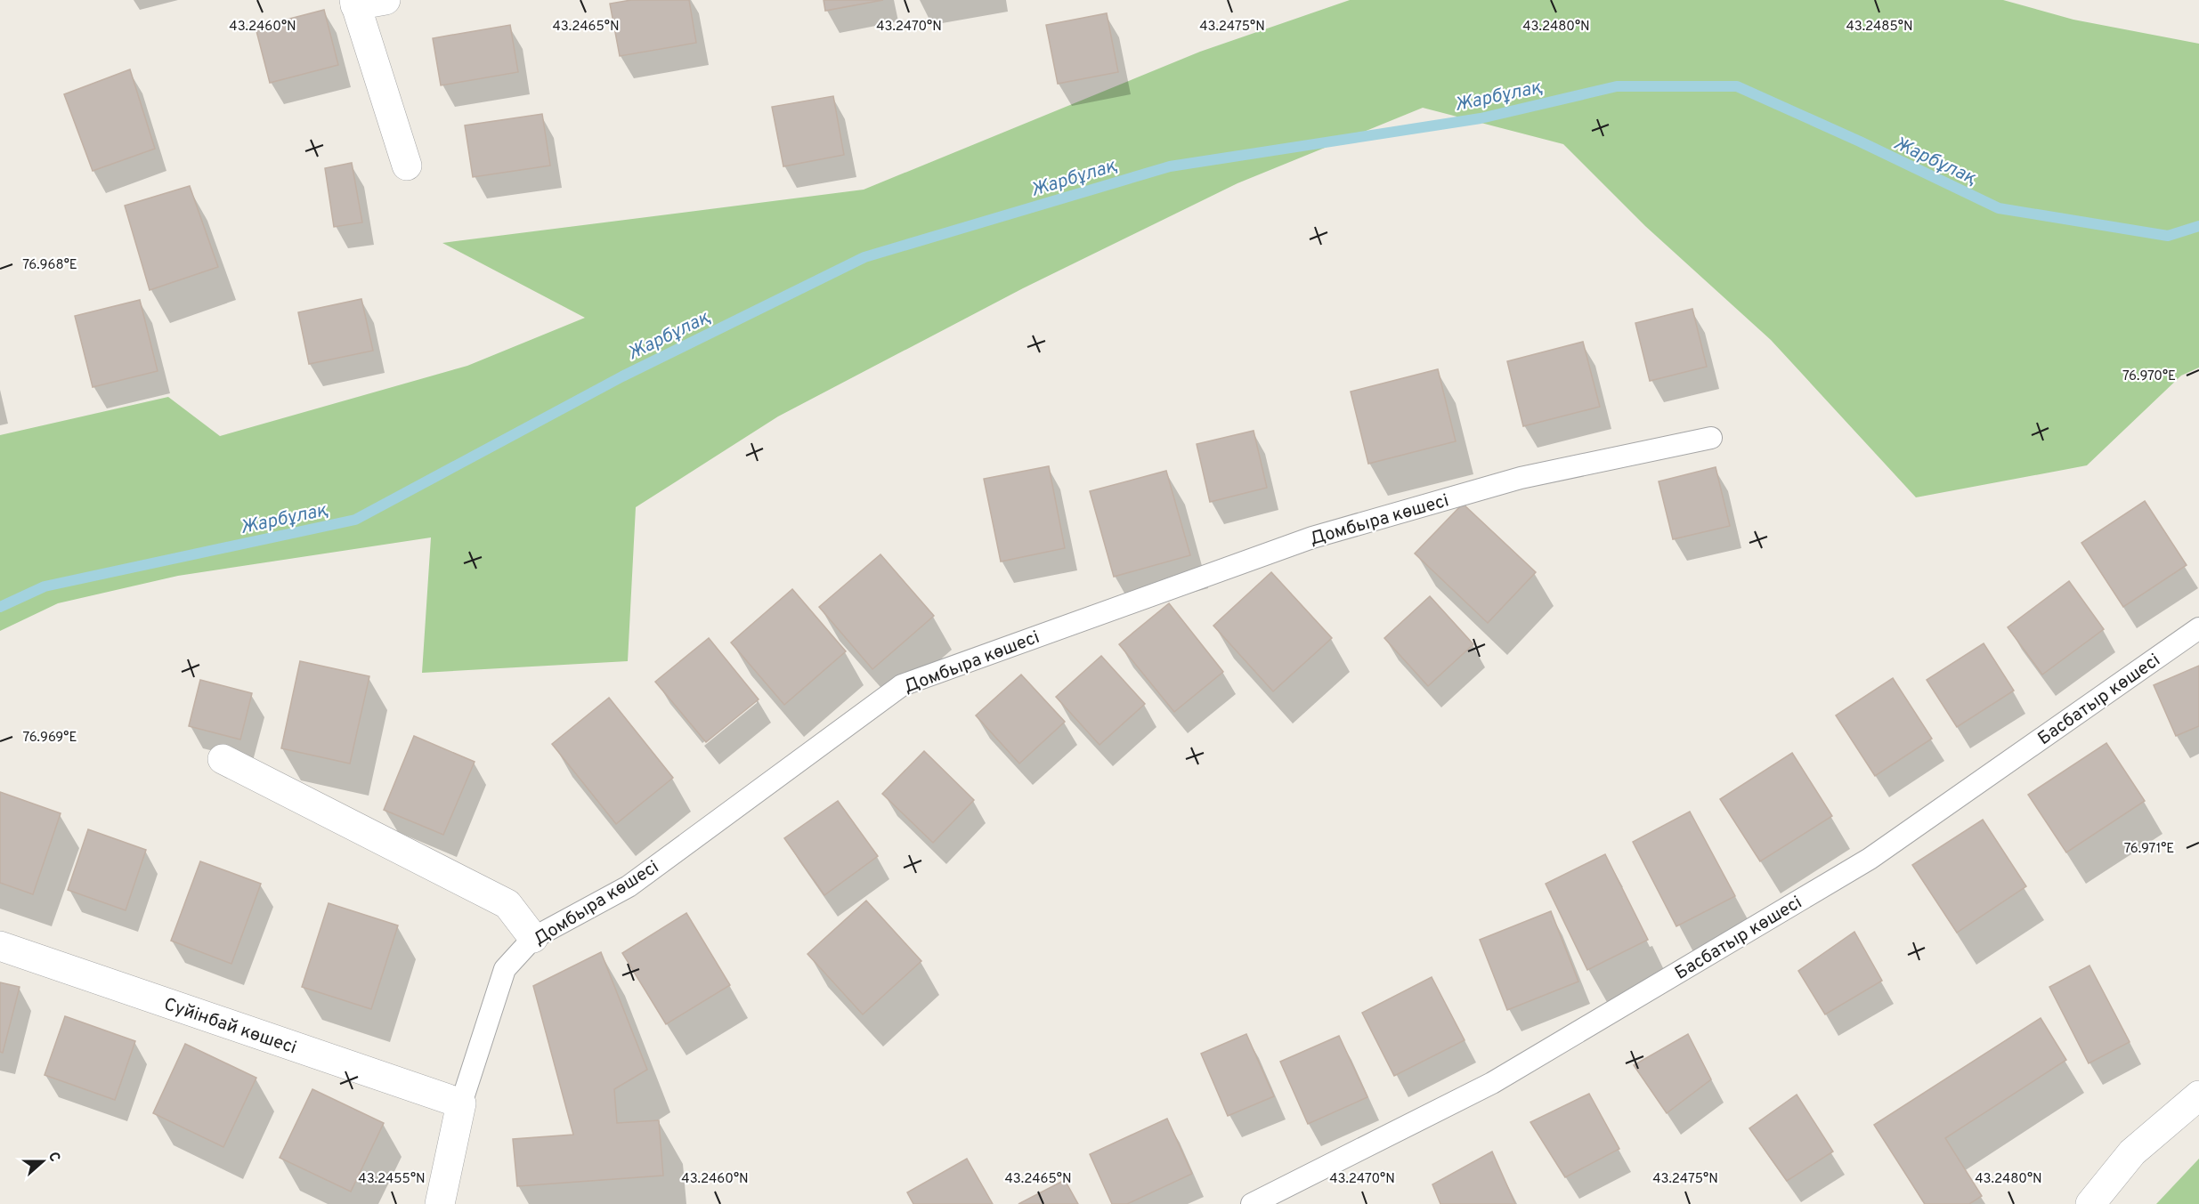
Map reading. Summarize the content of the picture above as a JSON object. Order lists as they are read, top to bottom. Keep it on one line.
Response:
{"streets":{"street":["Домбыра көшесі","Суйінбай көшесі"],"lane":["Басбатыр көшесі"]},"crossings":[["Домбыра көшесі","Суйінбай көшесі"]],"water":["Жарбұлақ"],"north":"right","coordinates":["43.2460°N","43.2465°N","43.2470°N","43.2475°N","43.2480°N","43.2485°N","76.968°E","76.970°E","76.969°E","76.971°E","43.2455°N"]}
